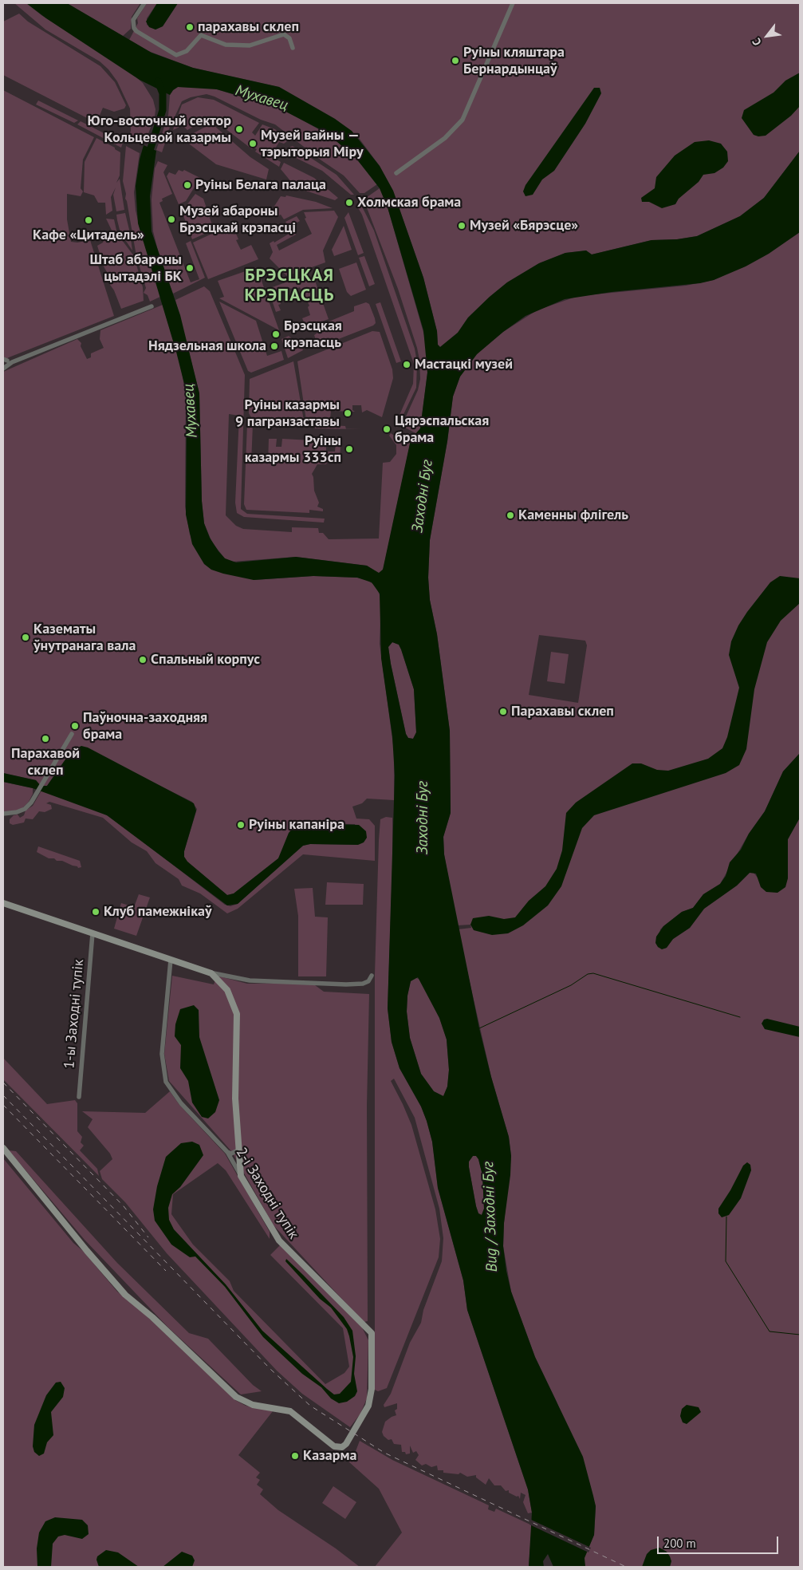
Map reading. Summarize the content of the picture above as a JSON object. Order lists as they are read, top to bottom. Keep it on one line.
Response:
{"streets":{"main road":["2-і Заходні тупік"],"street":["1-ы Заходні тупік"]},"districts":["БРЭСЦКАЯ КРЭПАСЦЬ"],"water":["Мухавец","Заходні Буг","Bug / Заходні Буг"],"places":["парахавы склеп","Руіны кляштара Бернардынцаў","Юго-восточный сектор Кольцевой казармы","Музей вайны — тэрыторыя Міру","Руіны Белага палаца","Холмская брама","Музей абароны Брэсцкай крэпасці","Кафе «Цитадель»","Музей «Бярэсце»","Штаб абароны цытадэлі БК","Брэсцкая крэпасць","Нядзельная школа","Мастацкі музей","Руіны казармы 9 пагранзаставы","Цярэспальская брама","Руіны казармы 333сп","Каменны флігель","Казематы ўнутранага вала","Спальный корпус","Парахавы склеп","Паўночна-заходняя брама","Парахавой склеп","Руіны капаніра","Клуб памежнікаў","Казарма"],"scale_bar":"200 m","north":"bottom left"}
